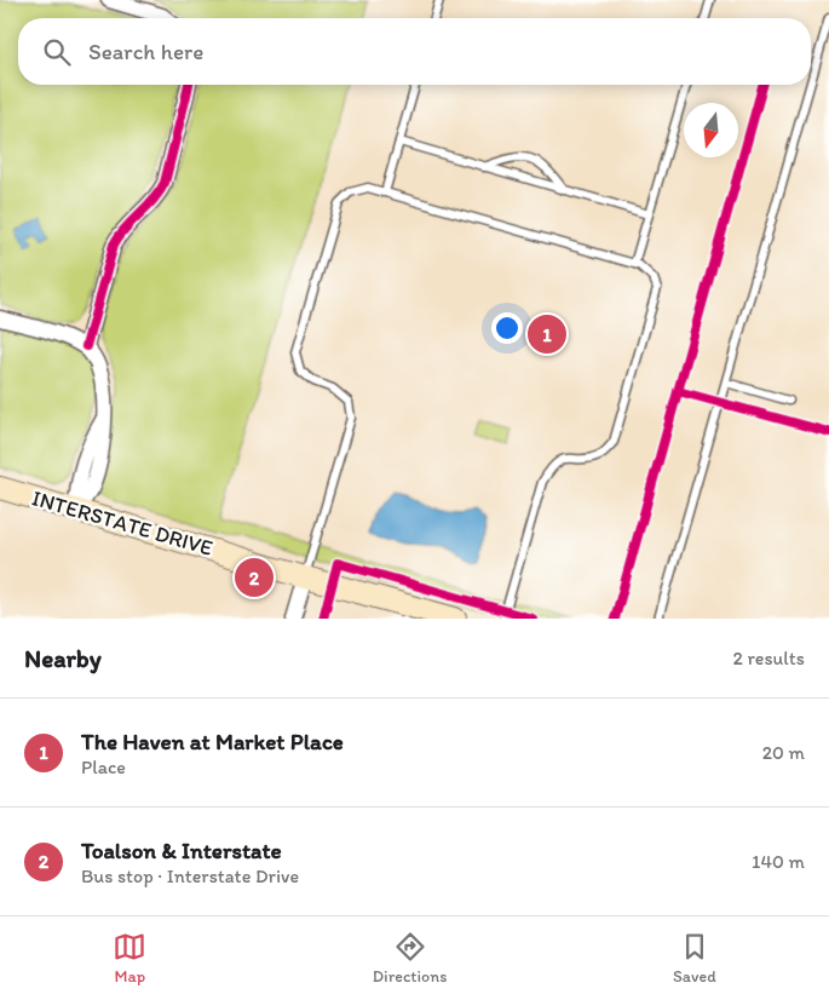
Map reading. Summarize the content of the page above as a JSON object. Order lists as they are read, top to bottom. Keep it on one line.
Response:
{"streets":{"main road":["INTERSTATE DRIVE"]},"north":"bottom","page":{"search":"Search here","pins":["1","2"],"heading":["Nearby","2 results"],"list":[{"mark":"1","name":"The Haven at Market Place","note":"Place","value":"20 m"},{"mark":"2","name":"Toalson & Interstate","note":"Bus stop · Interstate Drive","value":"140 m"}],"nav":["Map","Directions","Saved"]}}
